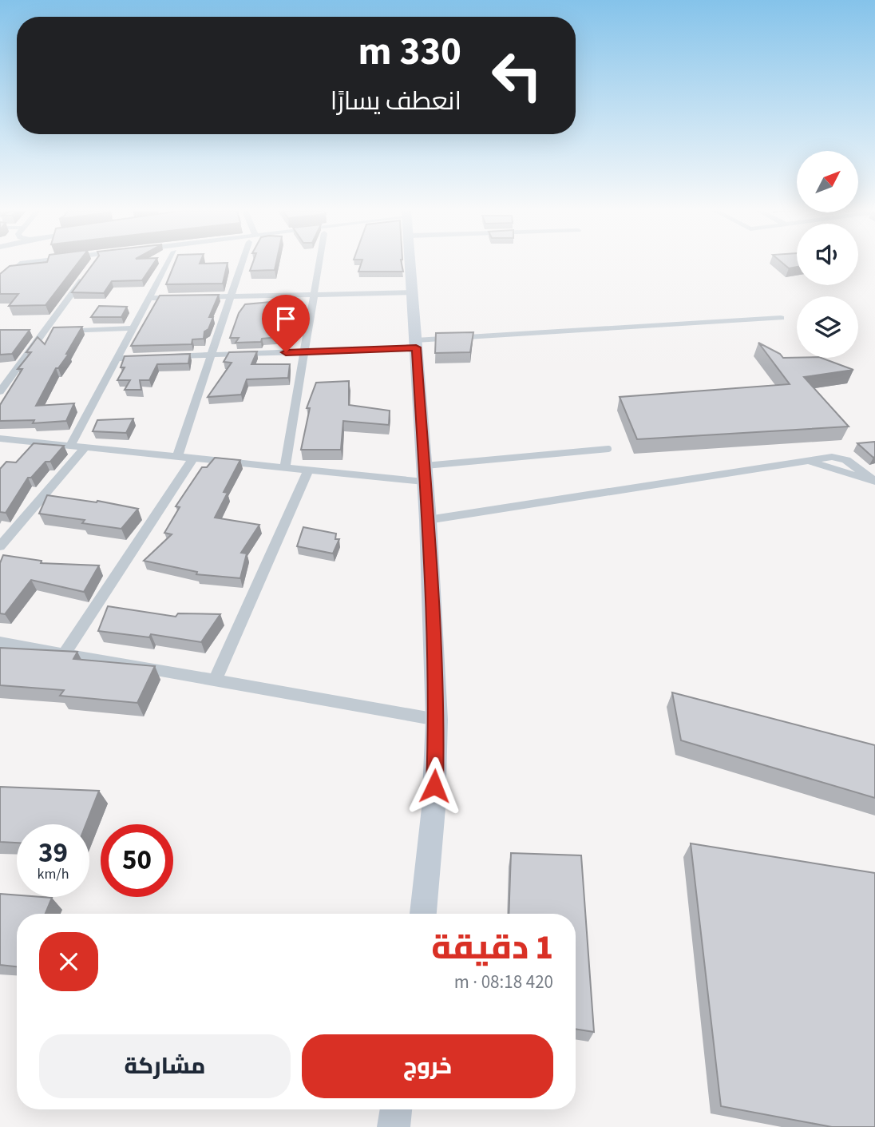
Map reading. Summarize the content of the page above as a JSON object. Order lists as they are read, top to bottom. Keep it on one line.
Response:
{"north":"top right","page":{"turn":["330 m","انعطف يسارًا"],"speed":"39 km/h","limit":"50","heading":["1 دقيقة","420 m · 08:18"],"buttons":["خروج","مشاركة"]}}
